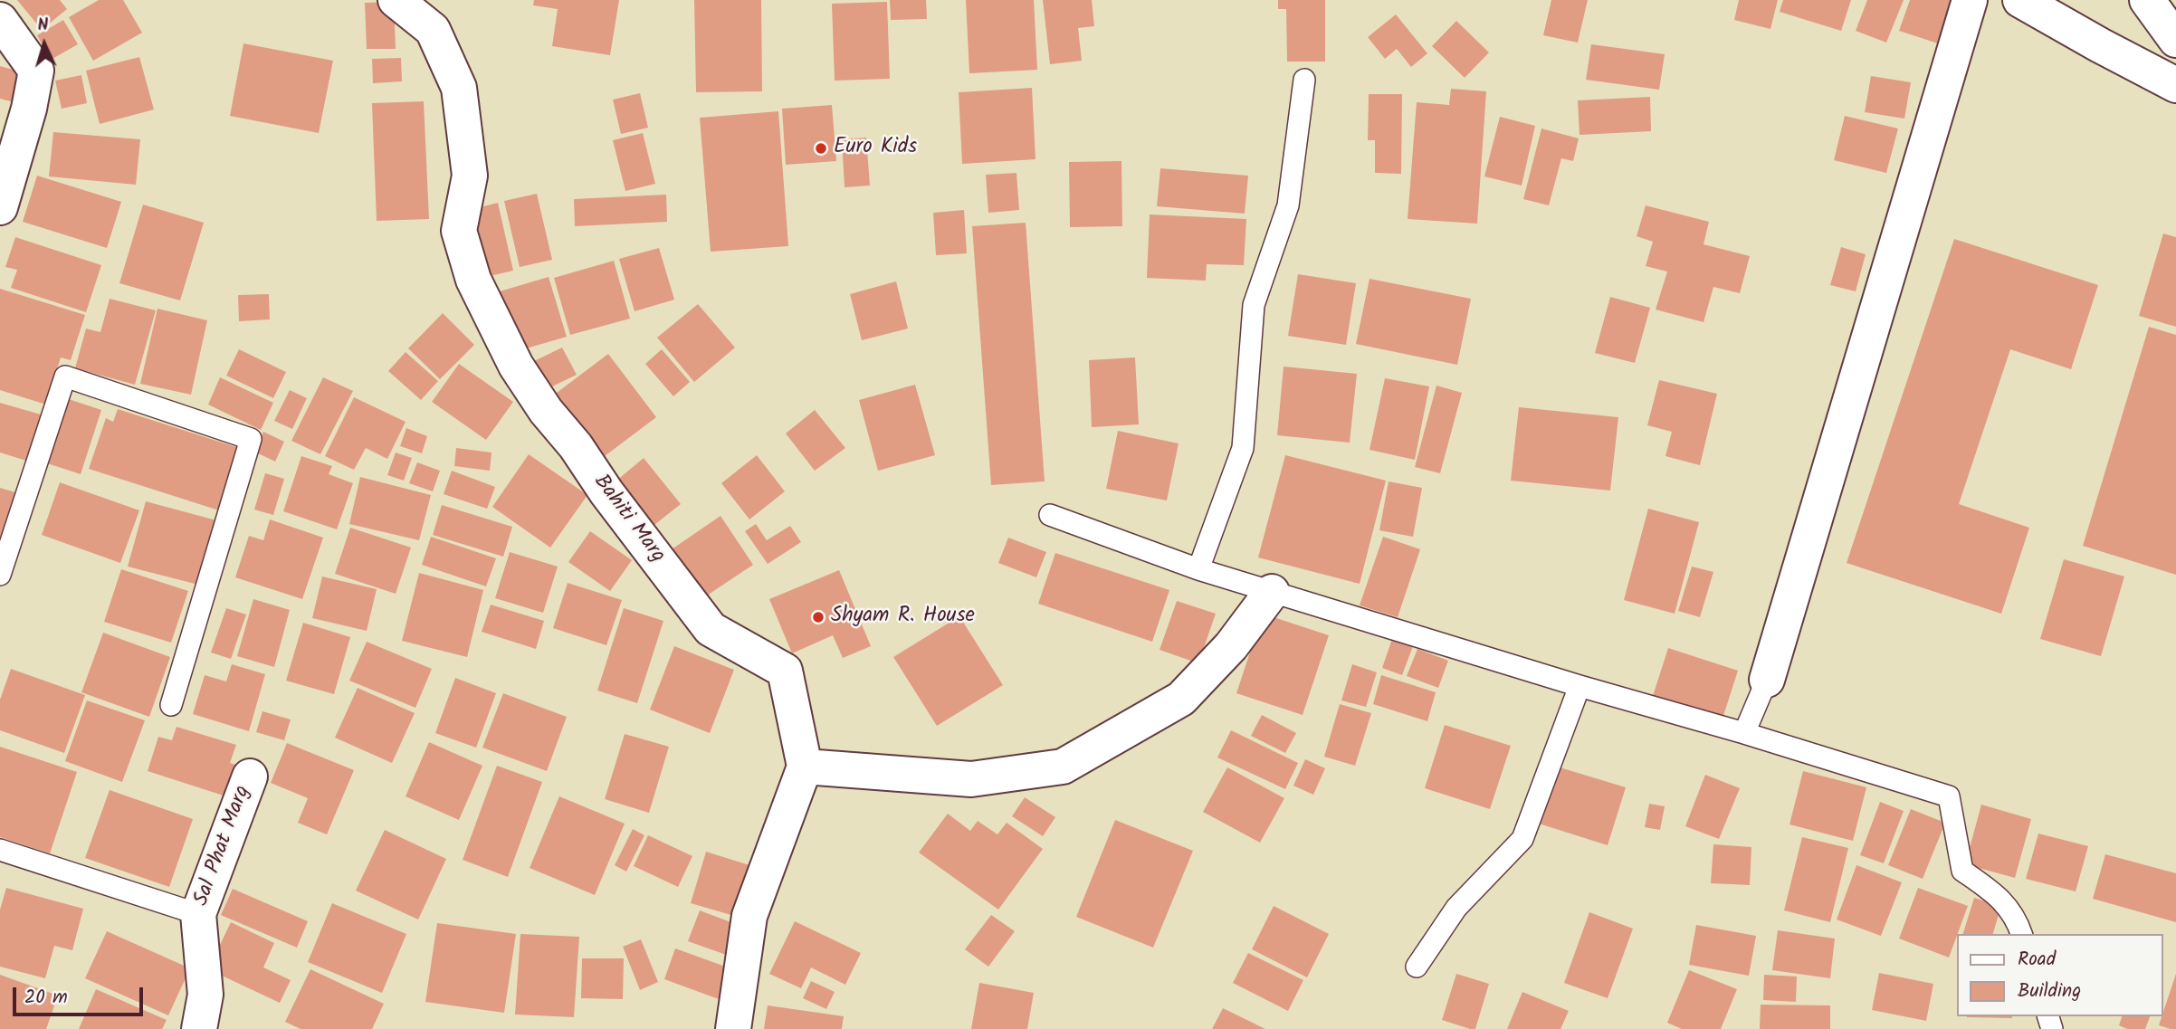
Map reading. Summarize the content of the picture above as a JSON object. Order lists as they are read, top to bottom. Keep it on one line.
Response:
{"streets":{"street":["Bahiti Marg","Sal Phat Marg"]},"places":["Euro Kids","Shyam R. House"],"legend":["Road","Building"],"scale_bar":"20 m","north":"top"}
